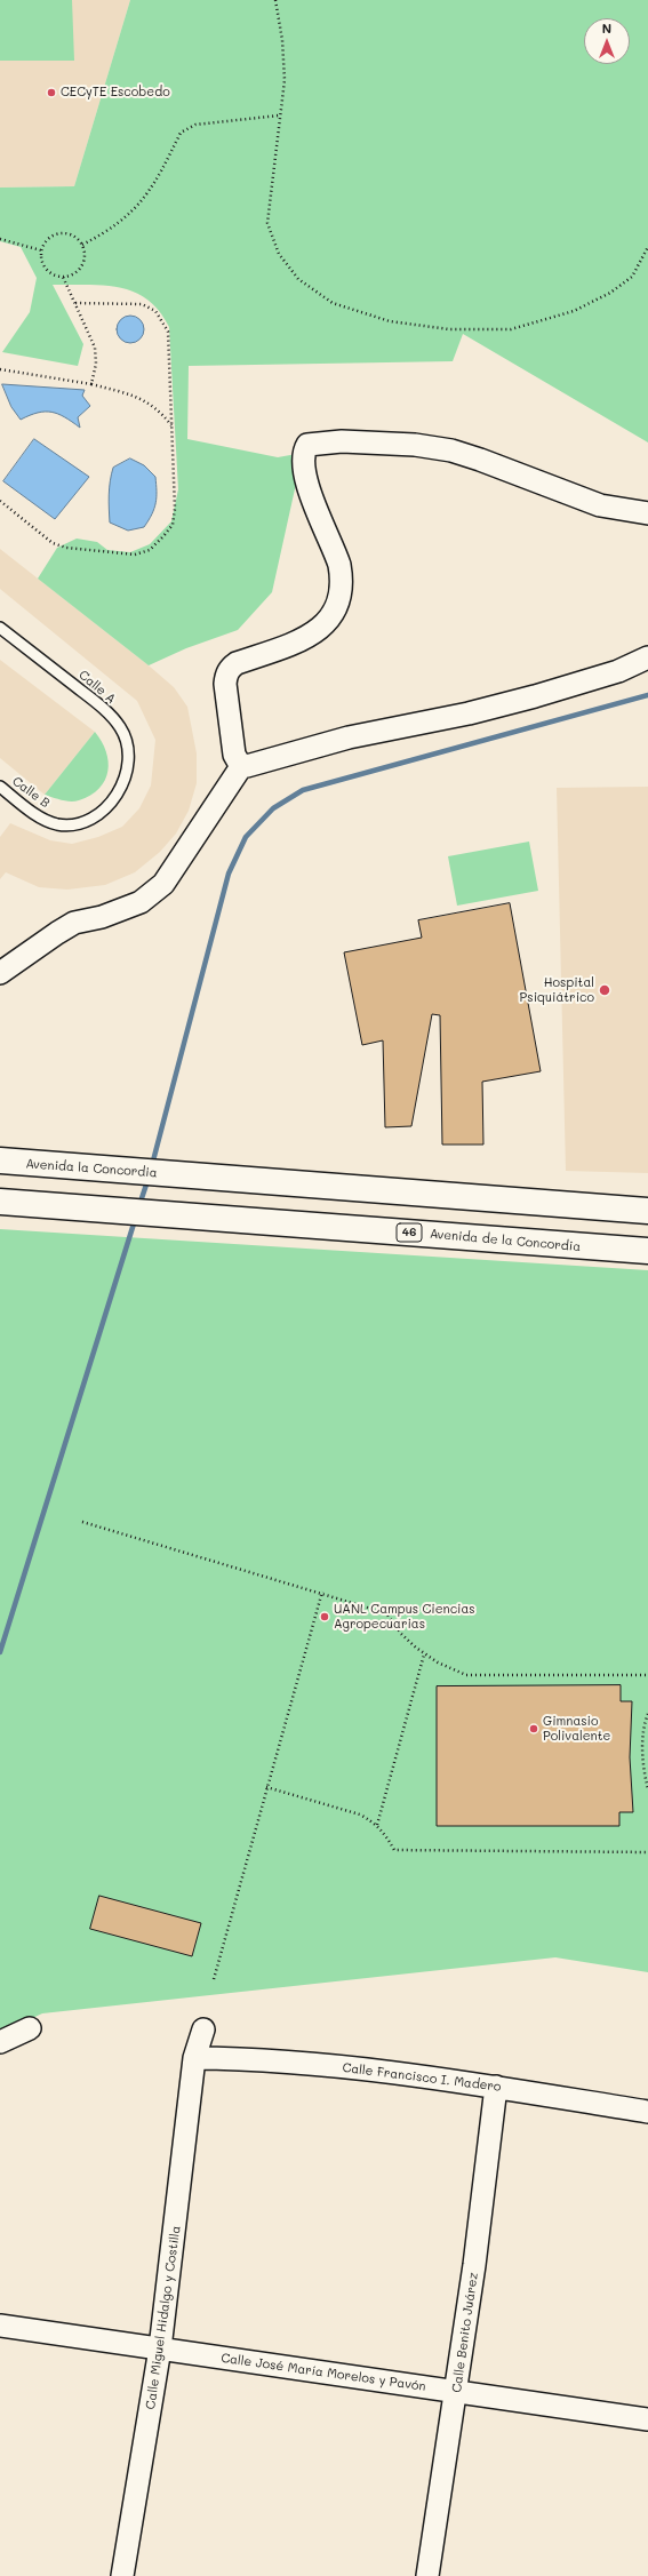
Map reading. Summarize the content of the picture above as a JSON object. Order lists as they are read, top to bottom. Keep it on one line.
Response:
{"streets":{"main road":["Avenida la Concordia","46","Avenida de la Concordia"],"street":["Calle Francisco I. Madero","Calle Miguel Hidalgo y Costilla","Calle Benito Juárez","Calle José María Morelos y Pavón"],"lane":["Calle A","Calle B"]},"crossings":[["Calle A","Calle B"],["Calle Francisco I. Madero","Calle Miguel Hidalgo y Costilla"],["Calle Francisco I. Madero","Calle Benito Juárez"],["Calle Miguel Hidalgo y Costilla","Calle José María Morelos y Pavón"],["Calle Benito Juárez","Calle José María Morelos y Pavón"]],"places":["CECyTE Escobedo","Hospital Psiquiátrico","UANL Campus Ciencias Agropecuarias","Gimnasio Polivalente"],"north":"top"}
